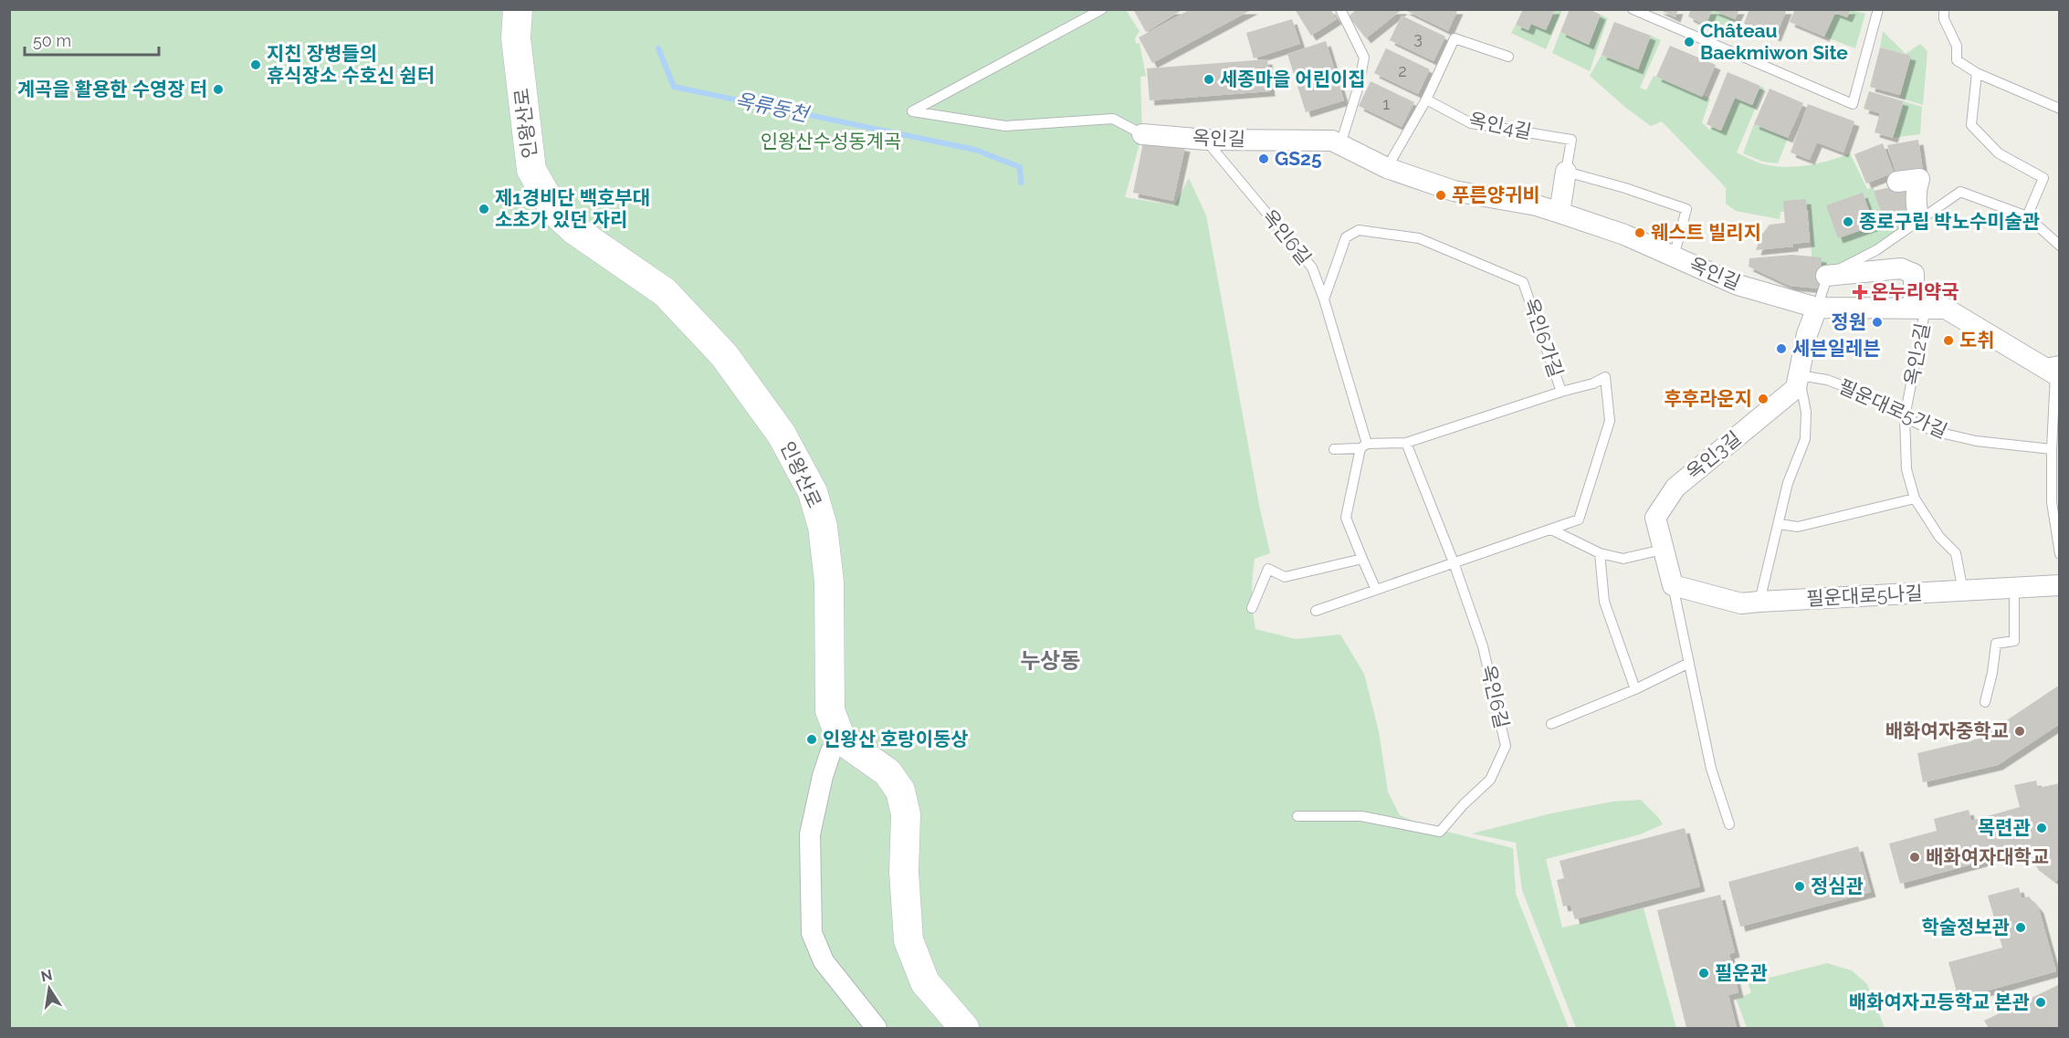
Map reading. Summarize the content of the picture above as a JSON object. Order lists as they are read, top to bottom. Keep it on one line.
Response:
{"streets":{"street":["인왕산로","옥인4길","옥인길","옥인3길","필운대로5나길"],"lane":["옥인6길","옥인6가길","옥인2길","필운대로5가길"]},"crossings":[["옥인4길","옥인길"],["옥인길","옥인6길"],["옥인길","옥인2길"],["옥인길","필운대로5가길"],["옥인길","옥인3길"],["옥인6길","옥인6가길"],["옥인2길","필운대로5가길"],["옥인2길","필운대로5나길"],["필운대로5가길","옥인3길"],["옥인3길","필운대로5나길"]],"districts":["누상동"],"water":["옥류동천"],"parks":["인왕산수성동계곡"],"places":{"other":["Château Baekmiwon Site","지친 장병들의 휴식장소 수호신 쉼터","세종마을 어린이집","계곡을 활용한 수영장 터","GS25","푸른양귀비","제1경비단 백호부대 소초가 있던 자리","종로구립 박노수미술관","웨스트 빌리지","정원","도취","세븐일레븐","후후라운지","배화여자중학교","인왕산 호랑이동상","목련관","배화여자대학교","정심관","학술정보관","필운관","배화여자고등학교 본관"],"health":["온누리약국"]},"house_numbers":["3","2","1"],"scale_bar":"50 m","north":"top"}
